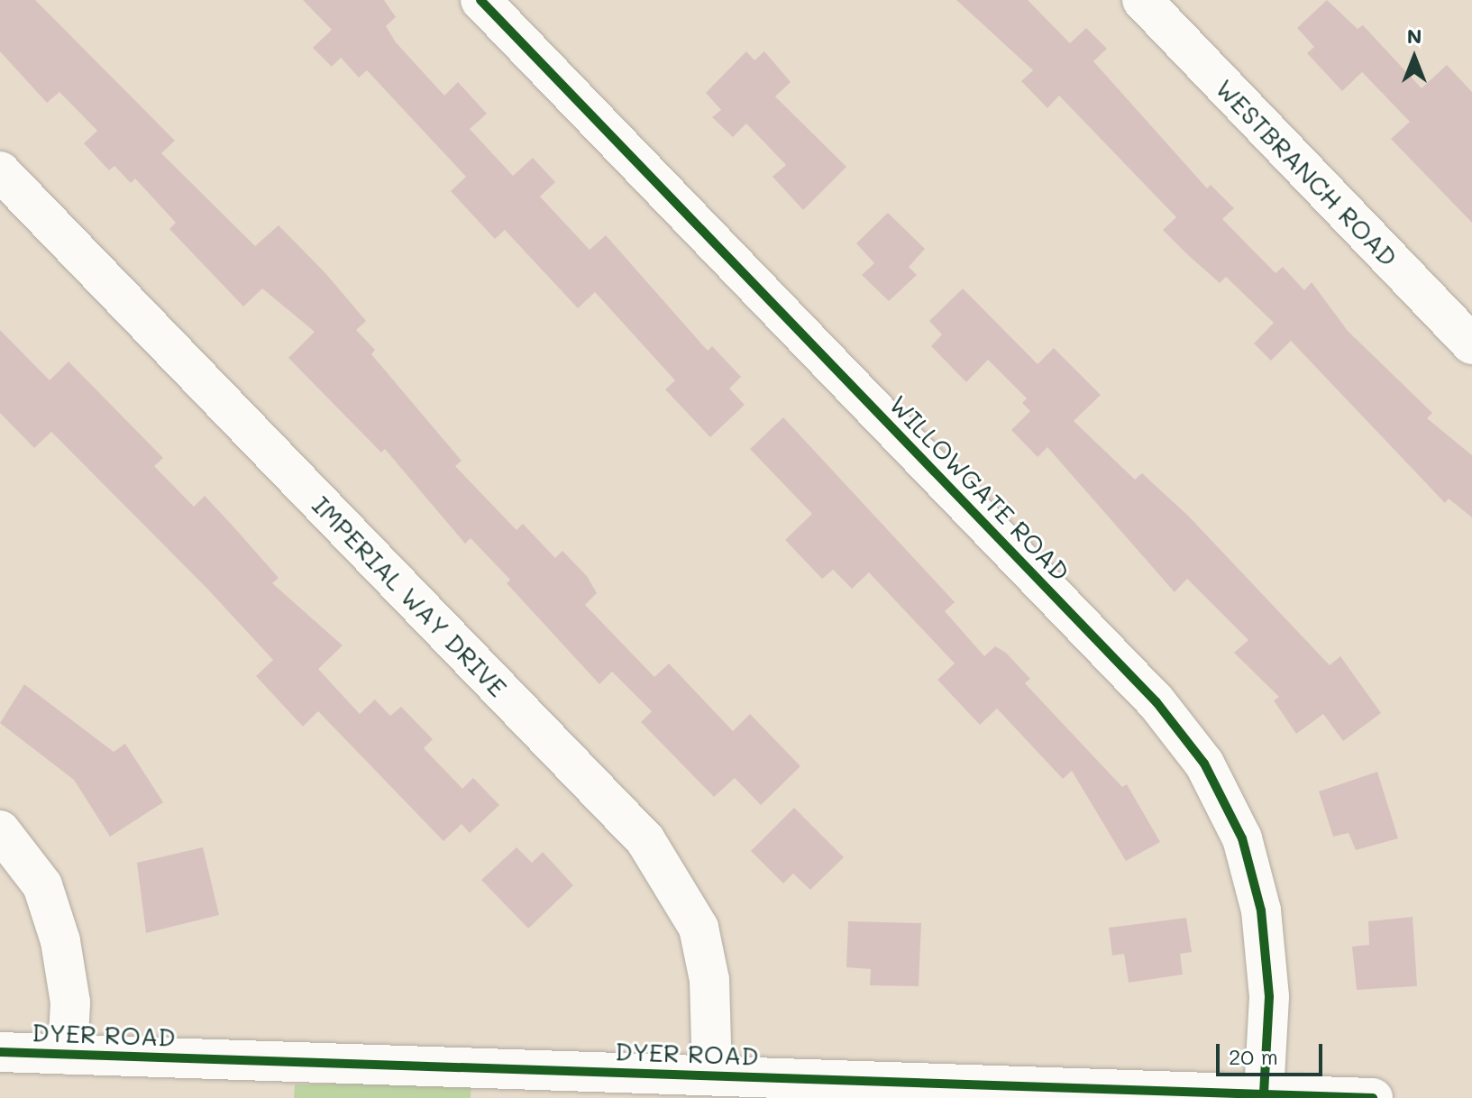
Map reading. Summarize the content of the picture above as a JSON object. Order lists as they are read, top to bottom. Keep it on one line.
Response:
{"streets":{"street":["WESTBRANCH ROAD","WILLOWGATE ROAD","IMPERIAL WAY DRIVE","DYER ROAD"]},"crossings":[["WILLOWGATE ROAD","DYER ROAD"],["IMPERIAL WAY DRIVE","DYER ROAD"]],"scale_bar":"20 m","north":"top"}
